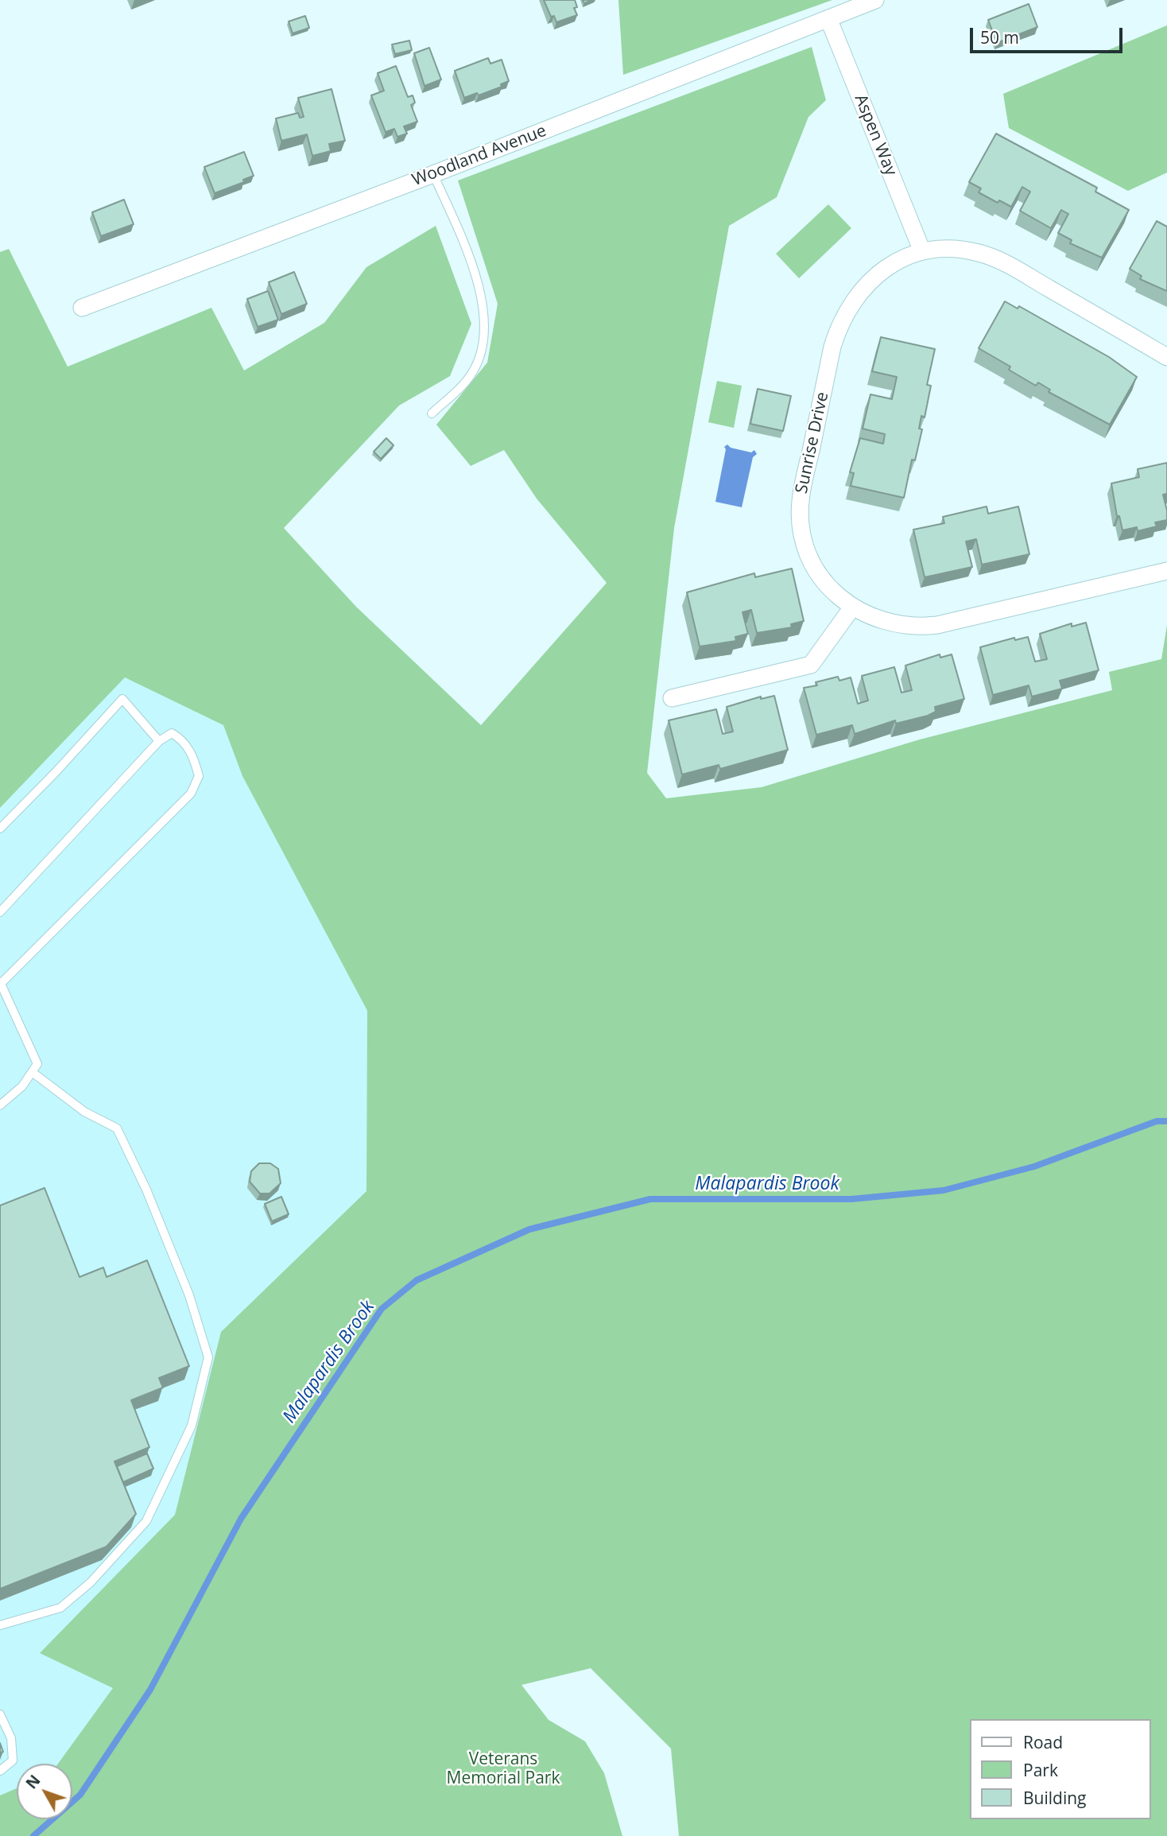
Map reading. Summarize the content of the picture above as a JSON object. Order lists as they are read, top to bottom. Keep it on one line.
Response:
{"streets":{"street":["Aspen Way","Woodland Avenue","Sunrise Drive"]},"crossings":[["Aspen Way","Woodland Avenue"],["Aspen Way","Sunrise Drive"]],"water":["Malapardis Brook"],"parks":["Veterans Memorial Park"],"legend":["Road","Park","Building"],"scale_bar":"50 m","north":"top left"}
